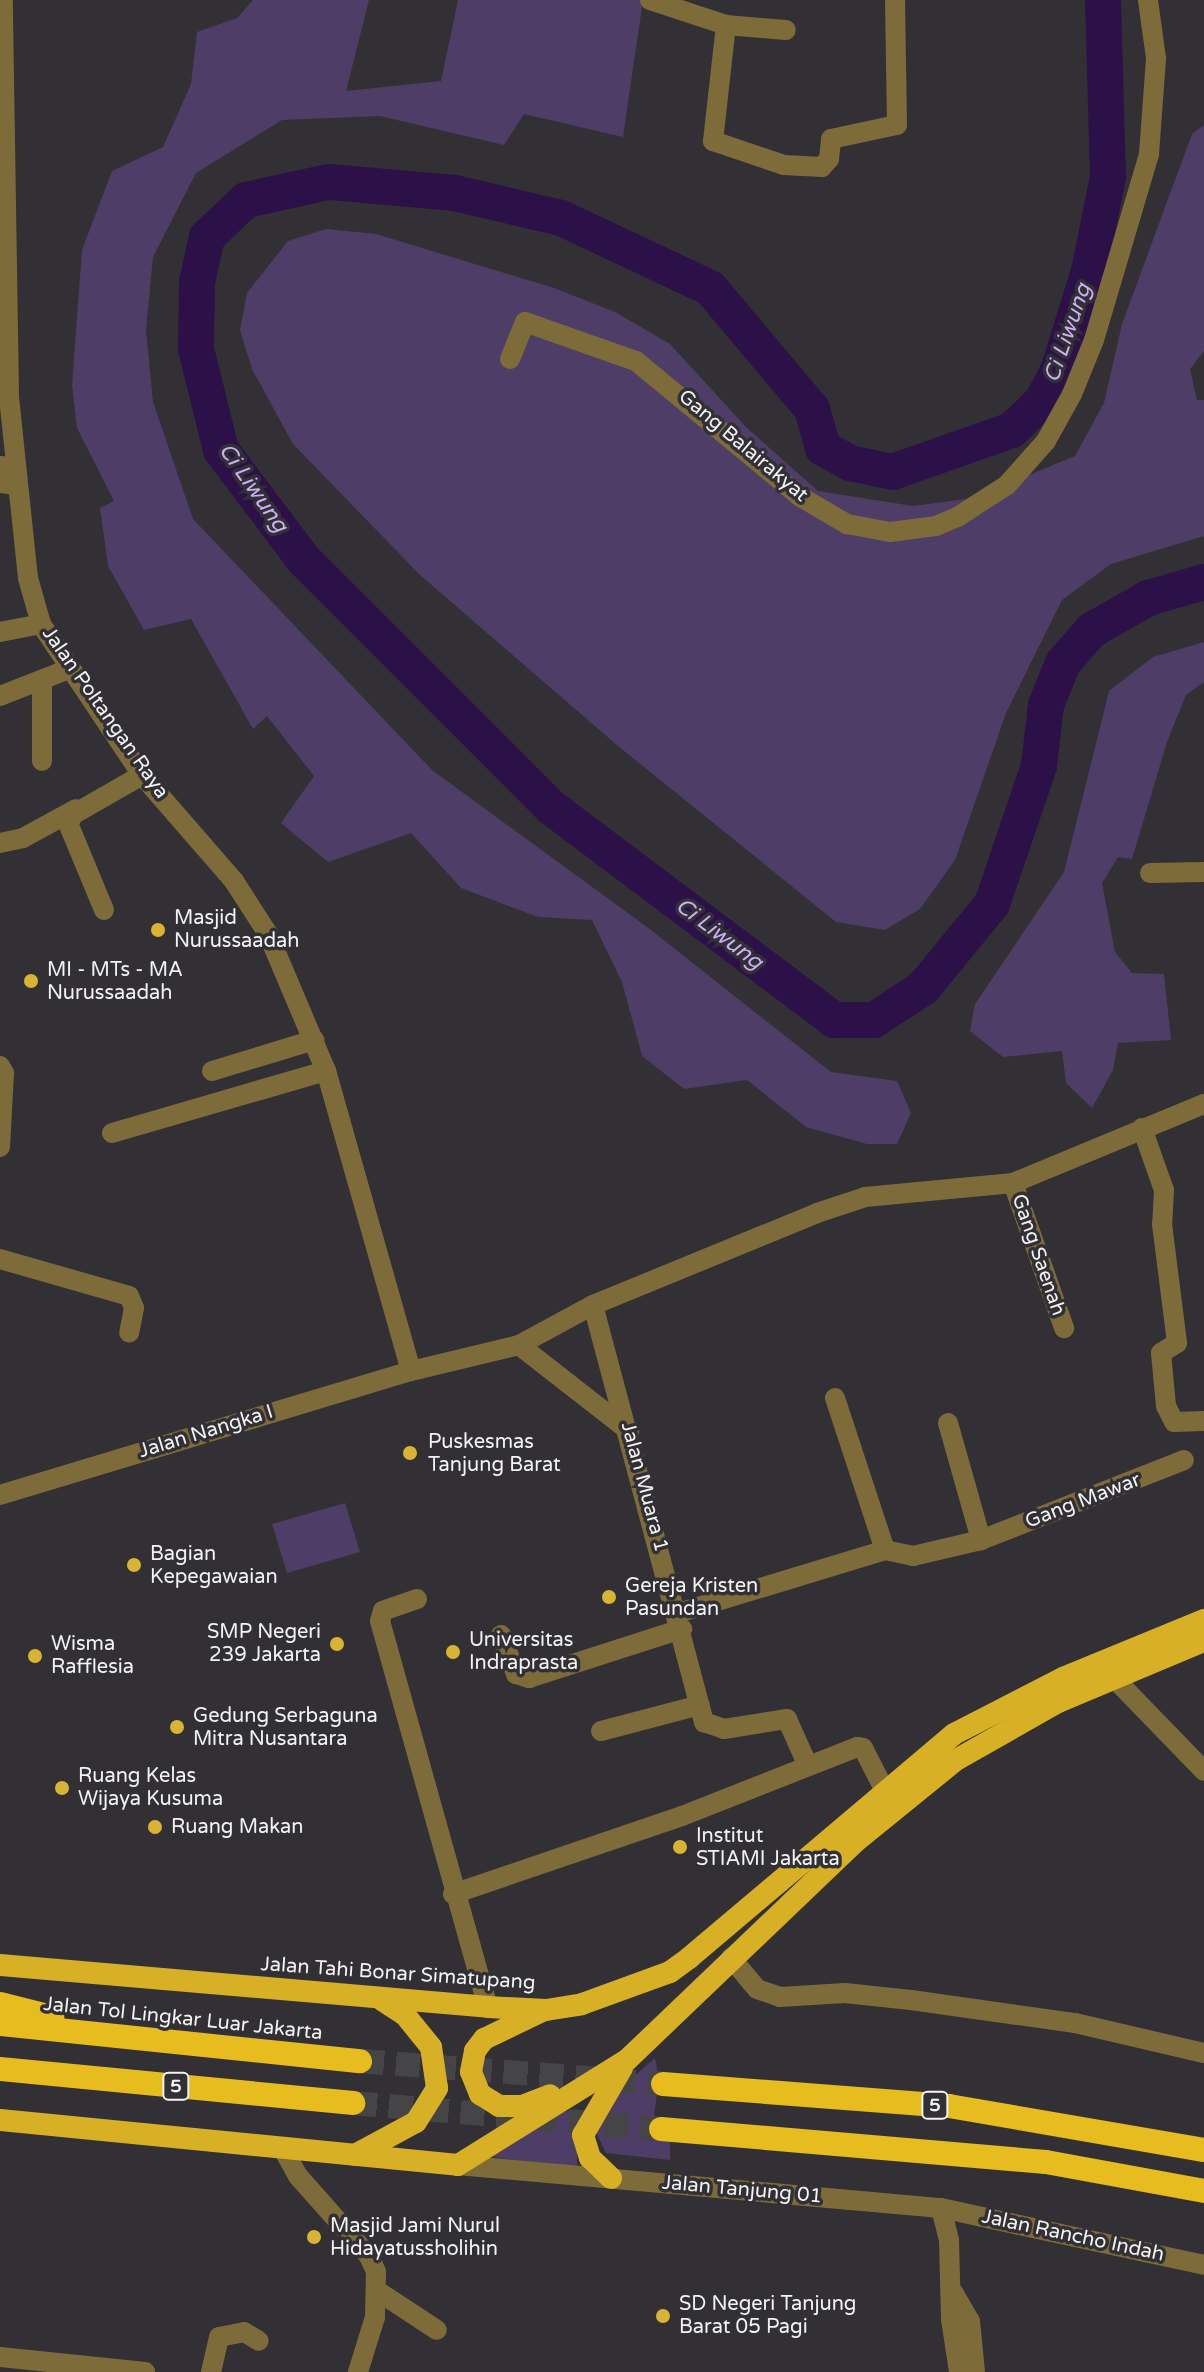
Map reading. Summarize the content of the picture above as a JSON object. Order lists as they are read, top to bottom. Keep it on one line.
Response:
{"streets":{"highway":["Jalan Tahi Bonar Simatupang","Jalan Tol Lingkar Luar Jakarta","5"],"street":["Gang Balairakyat","Jalan Poltangan Raya","Gang Saenah","Jalan Nangka I","Jalan Muara 1","Gang Mawar","Jalan Tanjung 01","Jalan Rancho Indah"]},"crossings":[["Jalan Poltangan Raya","Jalan Nangka I"],["Gang Saenah","Jalan Nangka I"],["Jalan Nangka I","Jalan Muara 1"],["Jalan Tanjung 01","Jalan Rancho Indah"]],"water":["Ci Liwung"],"places":["Masjid Nurussaadah","MI - MTs - MA Nurussaadah","Puskesmas Tanjung Barat","Bagian Kepegawaian","Gereja Kristen Pasundan","SMP Negeri 239 Jakarta","Universitas Indraprasta","Wisma Rafflesia","Gedung Serbaguna Mitra Nusantara","Ruang Kelas Wijaya Kusuma","Ruang Makan","Institut STIAMI Jakarta","Masjid Jami Nurul Hidayatussholihin","SD Negeri Tanjung Barat 05 Pagi"]}
